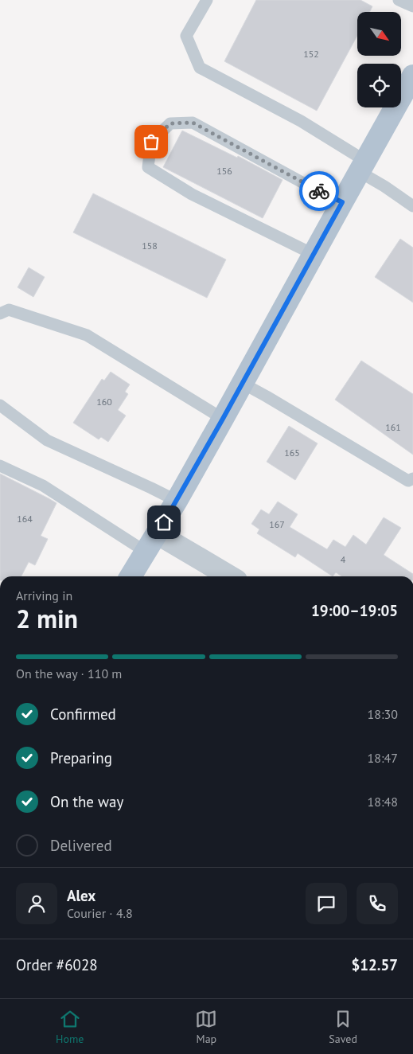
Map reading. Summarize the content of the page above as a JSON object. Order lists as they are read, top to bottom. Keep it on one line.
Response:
{"house_numbers":["152","156","158","160","161","165","164","167","4"],"north":"bottom right","page":{"heading":["2 min","Arriving in","19:00–19:05"],"panel":["Alex","Courier · 4.8","Order #6028","$12.57"],"bar":"On the way · 110 m","list":[["Confirmed","18:30"],["Preparing","18:47"],["On the way","18:48"],"Delivered"],"tabs":["Home","Map","Saved"]}}
